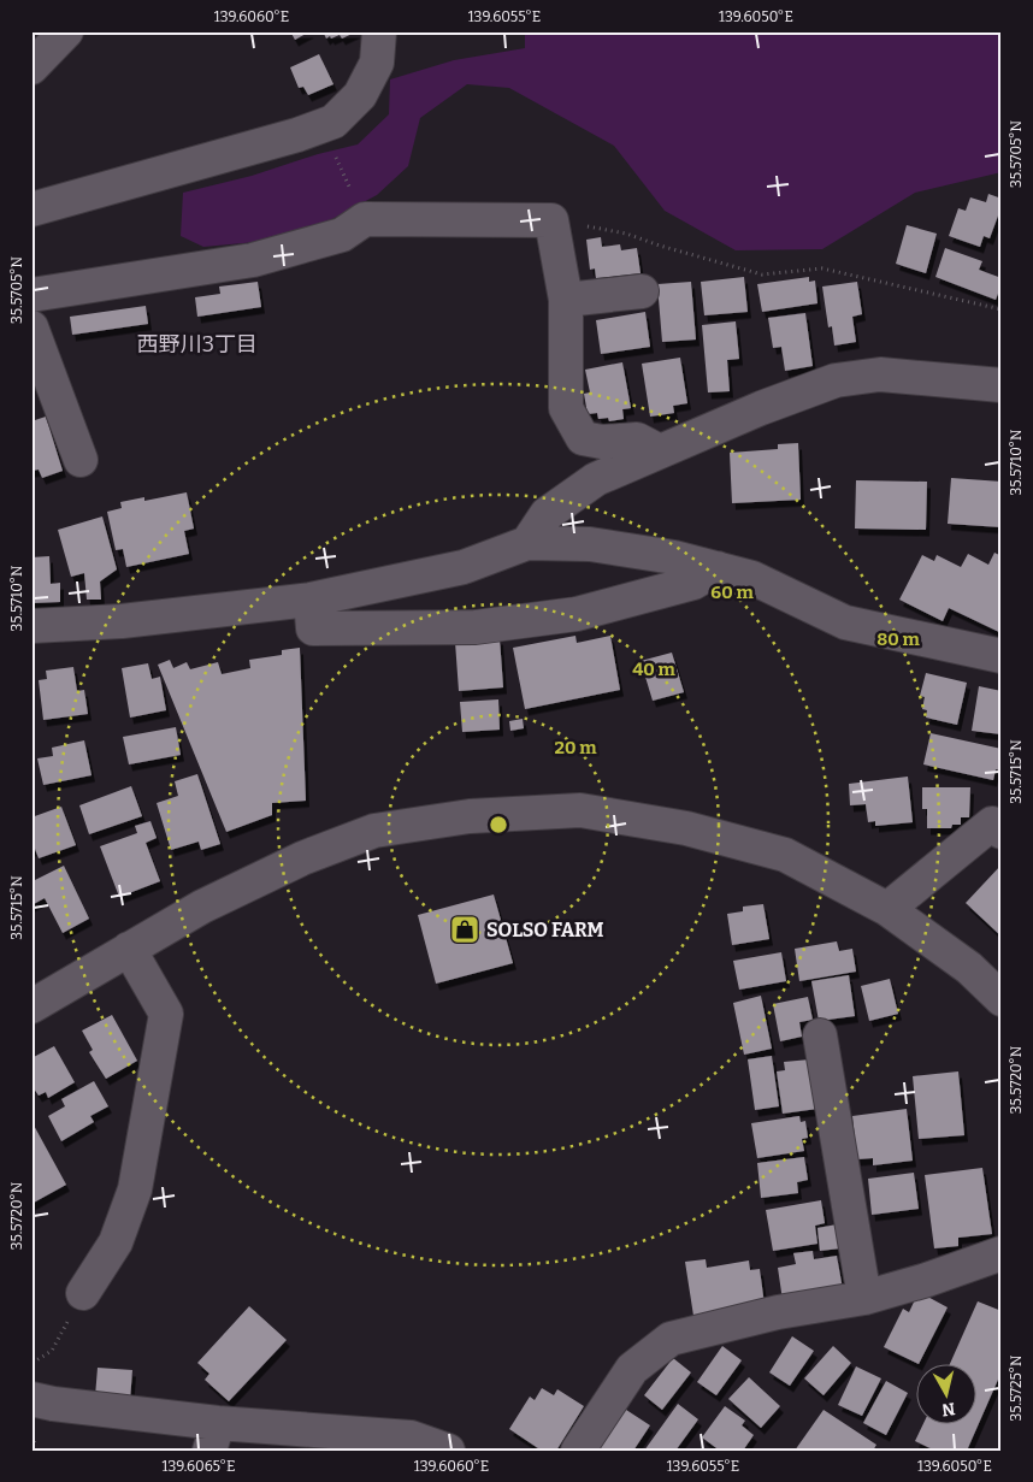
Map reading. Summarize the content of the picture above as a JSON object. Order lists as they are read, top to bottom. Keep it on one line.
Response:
{"districts":["西野川3丁目"],"places":{"shop":["SOLSO FARM"]},"north":"bottom","coordinates":["139.6060°E","139.6055°E","139.6050°E","35.5705°N","35.5710°N","35.5715°N","35.5720°N","35.5725°N","139.6065°E"],"rings":["60 m","80 m","40 m","20 m"]}
